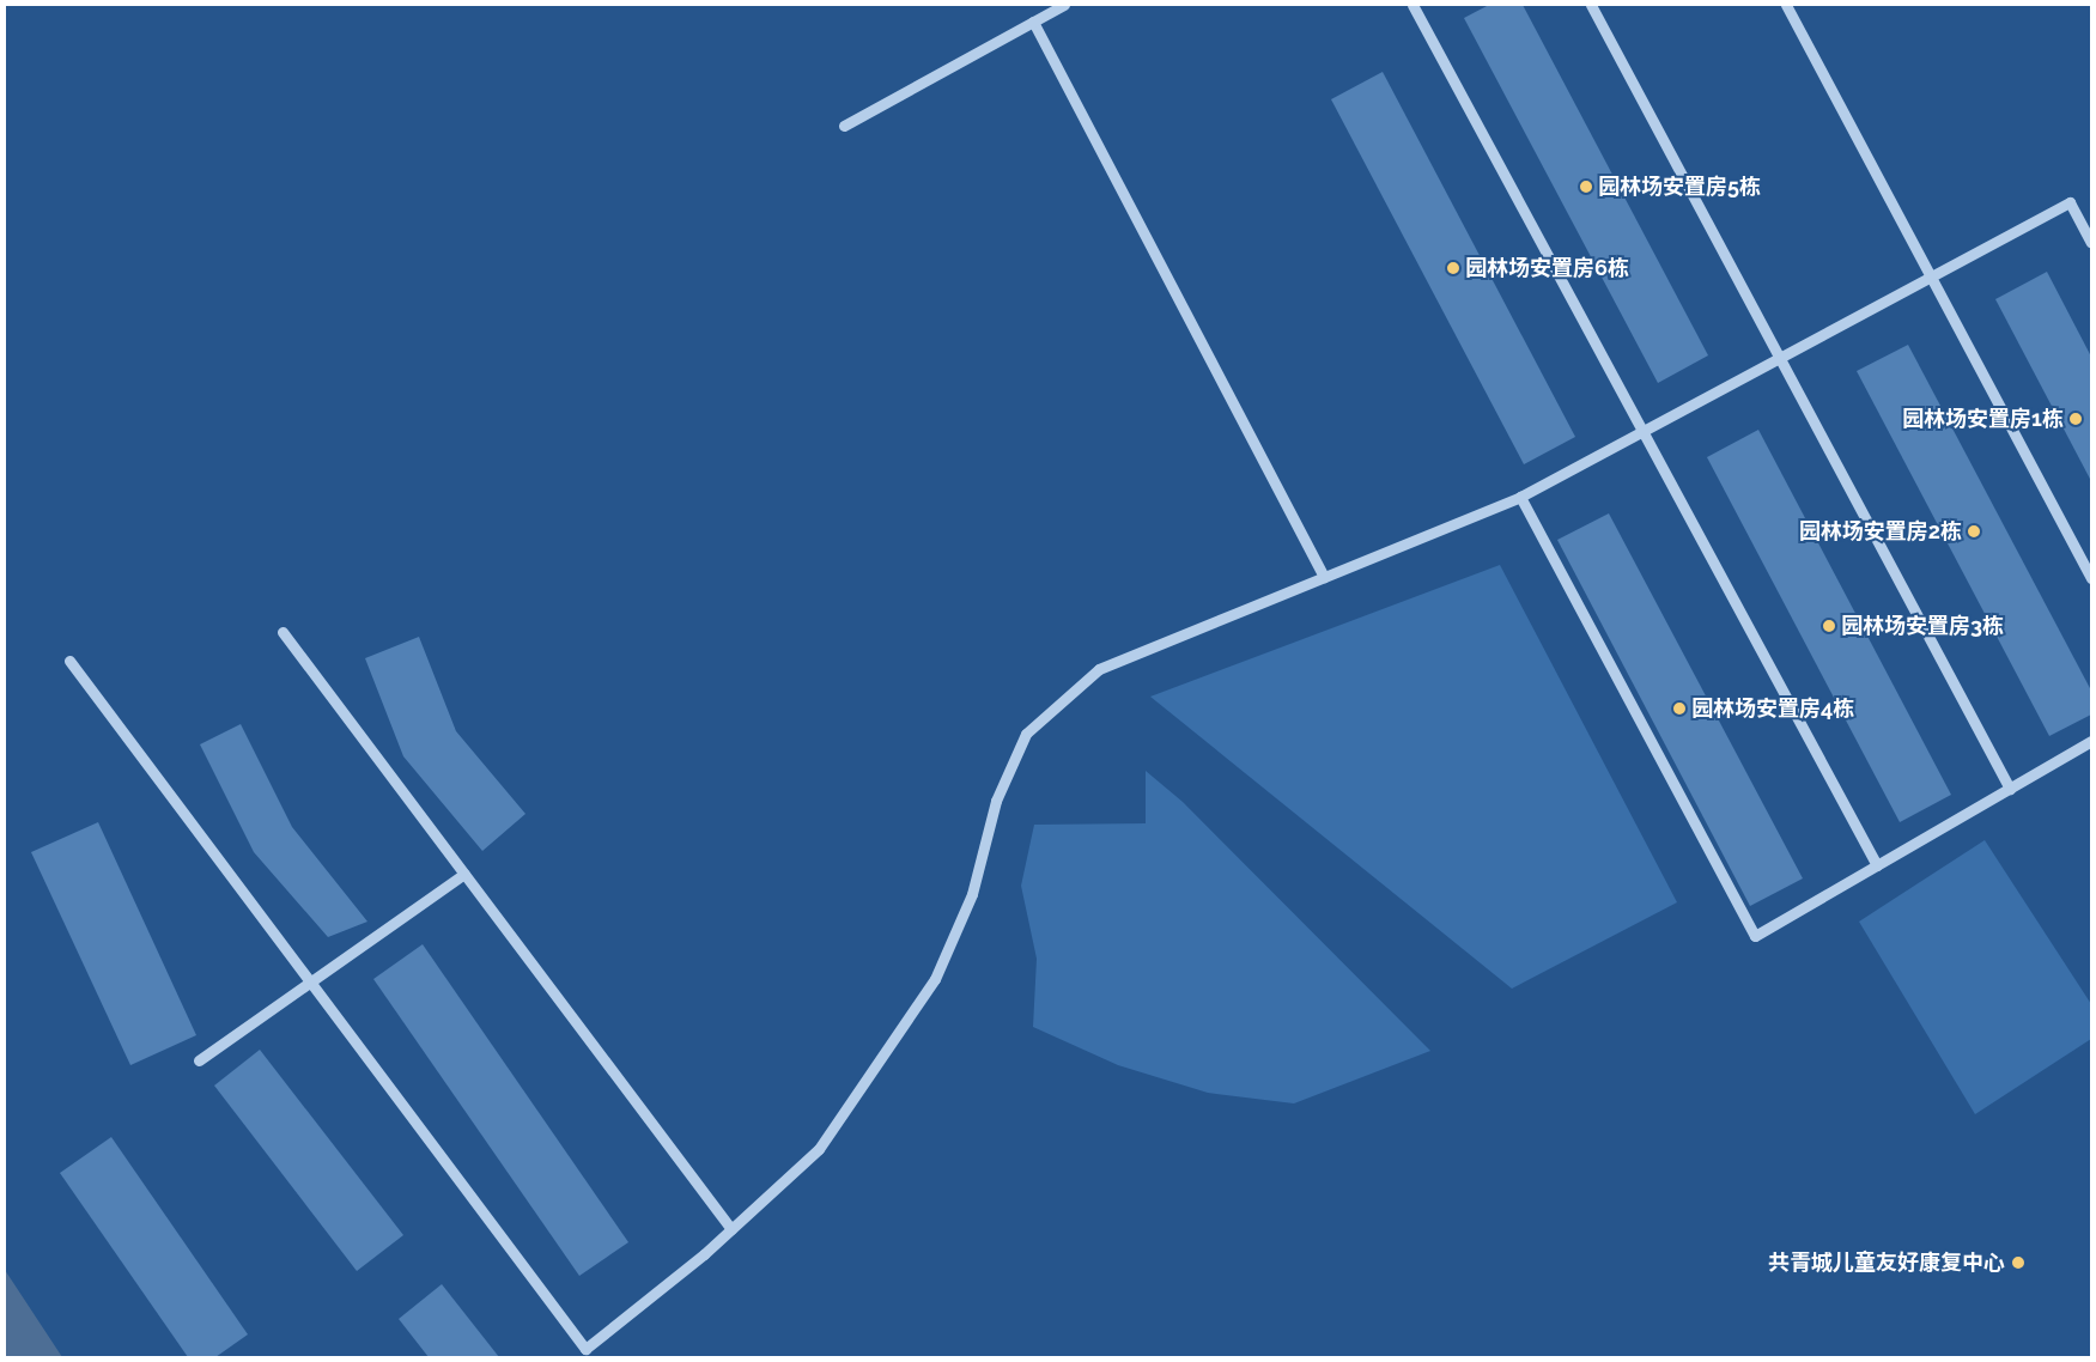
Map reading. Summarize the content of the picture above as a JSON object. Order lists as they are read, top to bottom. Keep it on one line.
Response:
{"places":["园林场安置房5栋","园林场安置房6栋","园林场安置房1栋","园林场安置房2栋","园林场安置房3栋","园林场安置房4栋","共青城儿童友好康复中心"]}
